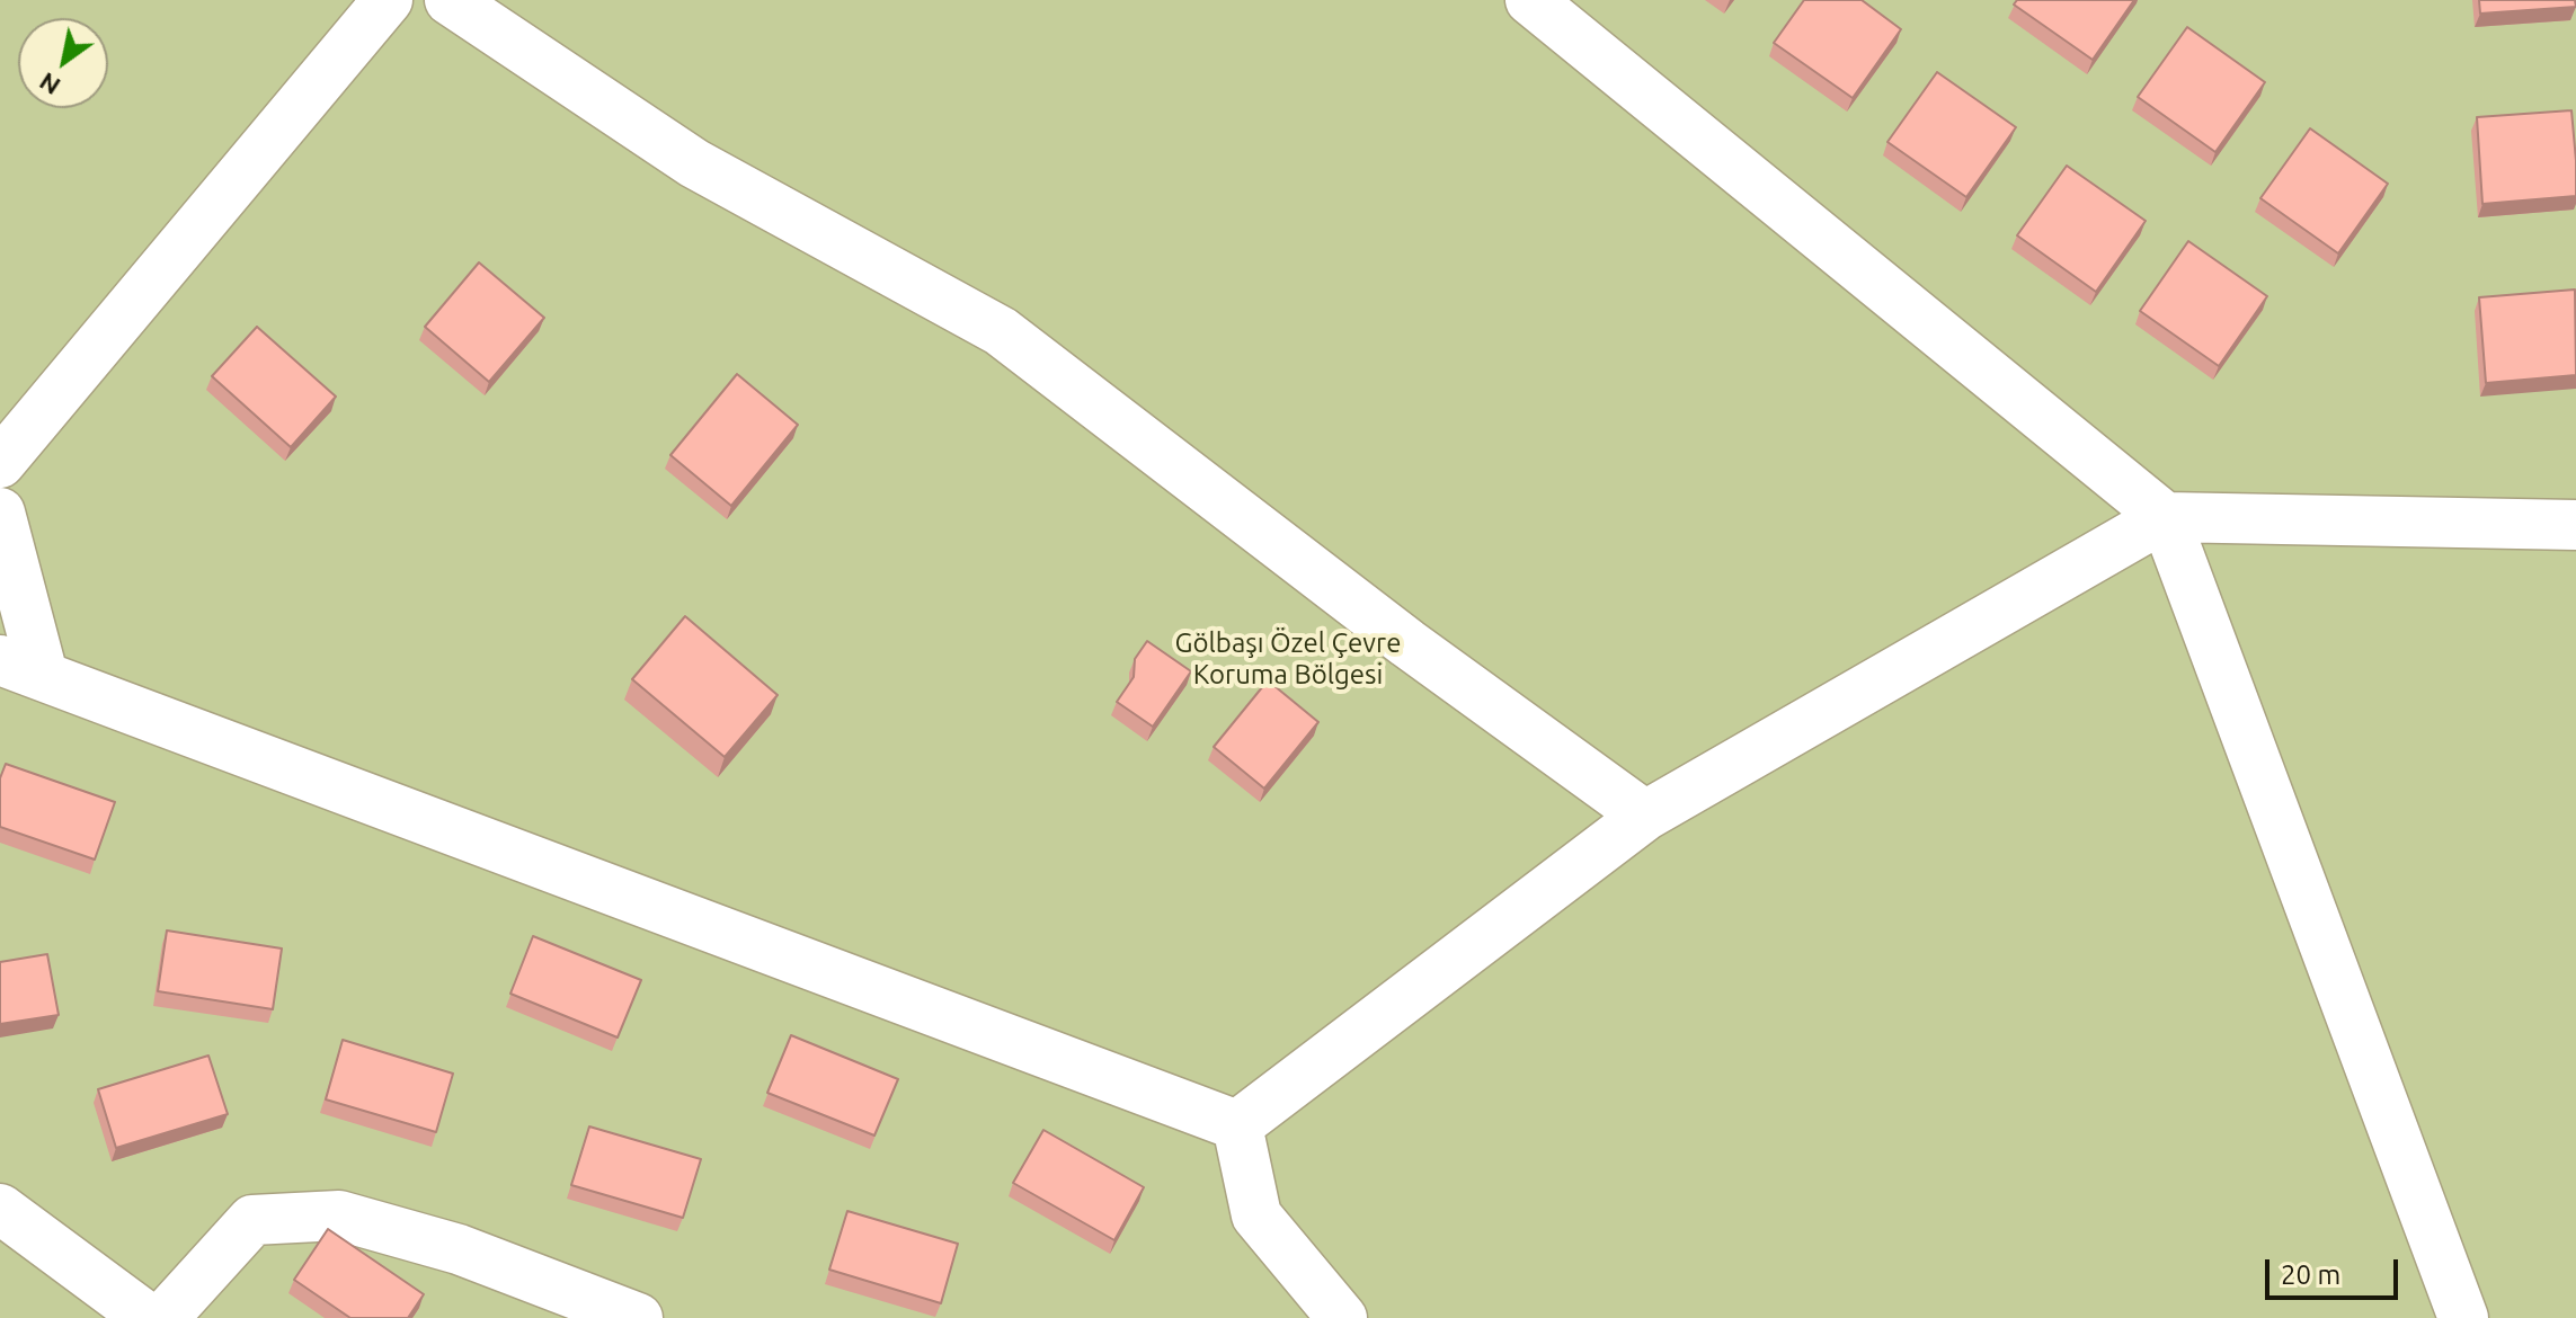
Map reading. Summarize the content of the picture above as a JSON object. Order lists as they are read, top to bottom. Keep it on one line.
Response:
{"parks":["Gölbaşı Özel Çevre Koruma Bölgesi"],"scale_bar":"20 m","north":"bottom left"}
